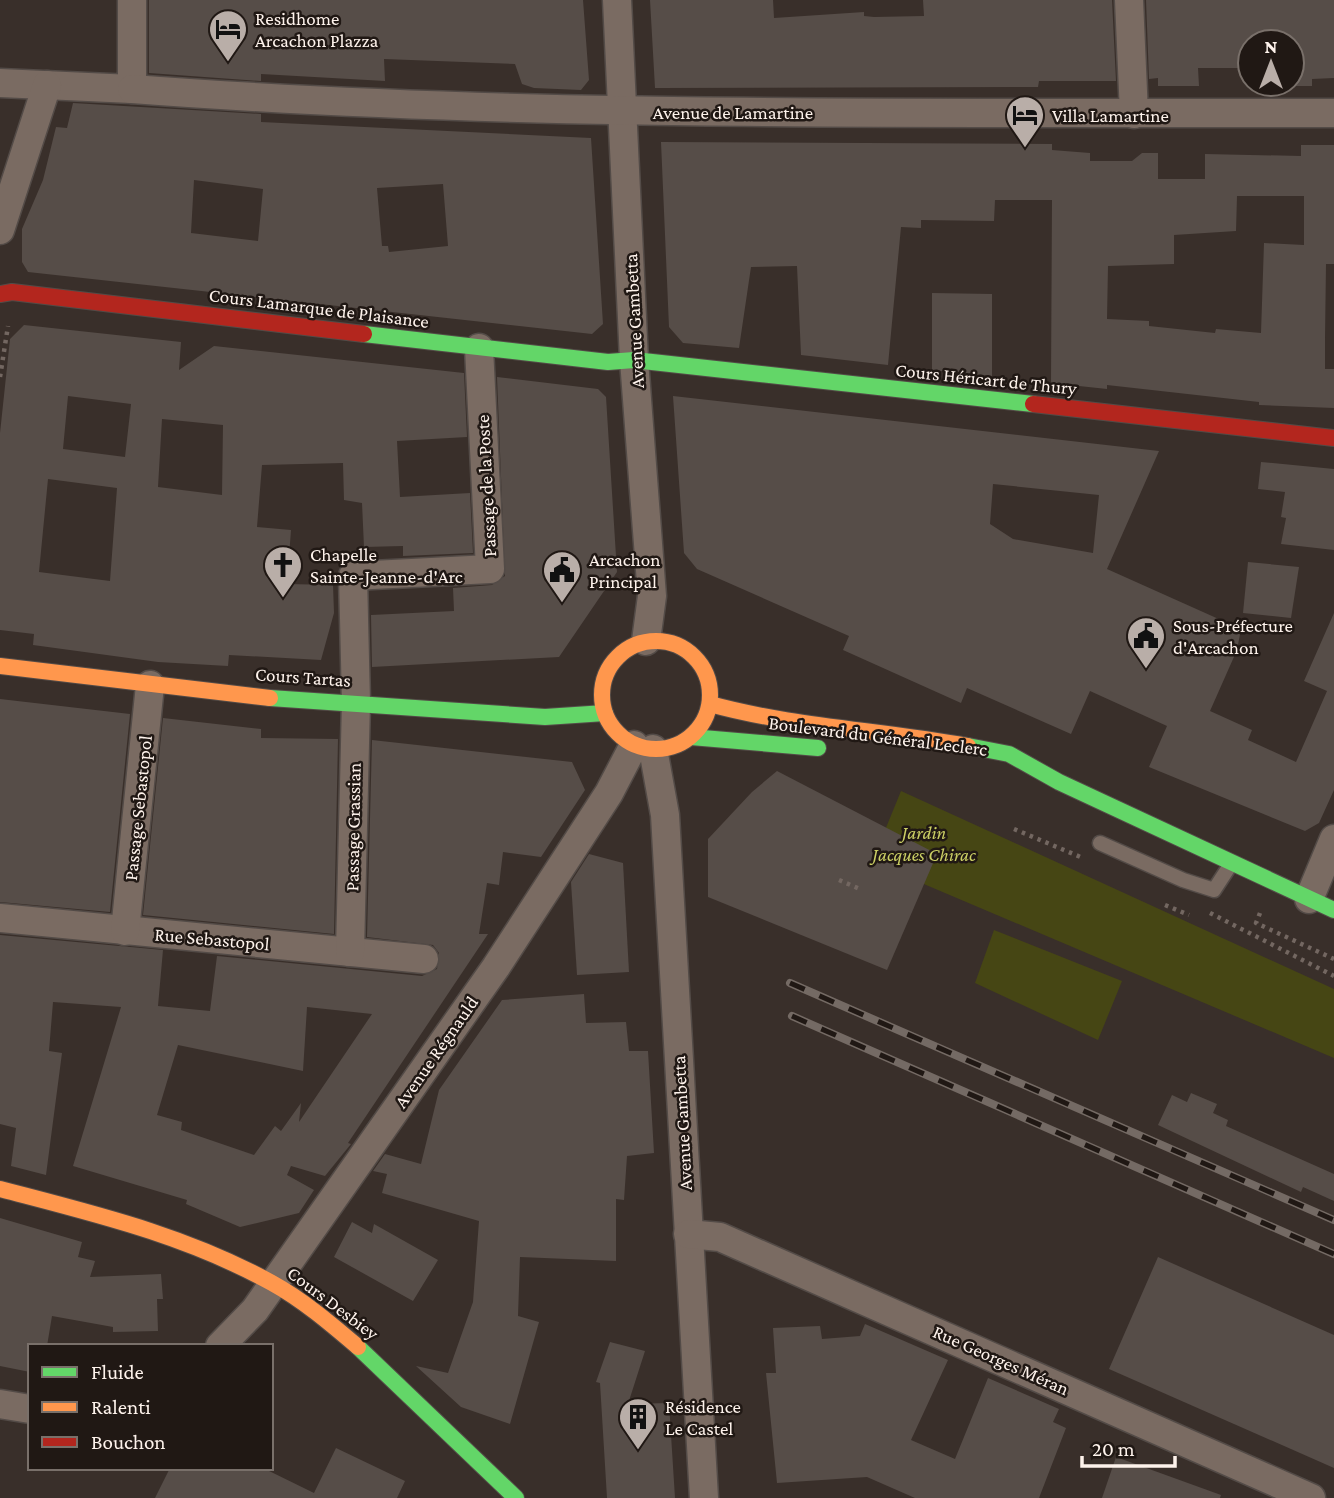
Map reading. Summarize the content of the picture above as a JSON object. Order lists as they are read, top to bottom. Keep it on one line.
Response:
{"streets":{"street":["Avenue de Lamartine","Cours Lamarque de Plaisance","Avenue Gambetta","Cours Héricart de Thury","Passage de la Poste","Cours Tartas","Boulevard du Général Leclerc","Passage Sebastopol","Passage Grassian","Rue Sebastopol","Avenue Régnauld","Cours Desbiey","Rue Georges Méran"]},"crossings":[["Avenue de Lamartine","Avenue Gambetta"],["Cours Lamarque de Plaisance","Avenue Gambetta"],["Cours Lamarque de Plaisance","Cours Héricart de Thury"],["Cours Lamarque de Plaisance","Passage de la Poste"],["Avenue Gambetta","Cours Héricart de Thury"],["Avenue Gambetta","Cours Tartas"],["Avenue Gambetta","Boulevard du Général Leclerc"],["Avenue Gambetta","Avenue Régnauld"],["Avenue Gambetta","Rue Georges Méran"],["Passage de la Poste","Cours Tartas"],["Passage de la Poste","Passage Grassian"],["Cours Tartas","Boulevard du Général Leclerc"],["Cours Tartas","Passage Sebastopol"],["Cours Tartas","Passage Grassian"],["Cours Tartas","Avenue Régnauld"],["Boulevard du Général Leclerc","Avenue Régnauld"],["Passage Sebastopol","Rue Sebastopol"],["Passage Grassian","Rue Sebastopol"],["Avenue Régnauld","Cours Desbiey"]],"parks":["Jardin Jacques Chirac"],"places":{"hotel":["Residhome Arcachon Plazza","Villa Lamartine"],"church":["Chapelle Sainte-Jeanne-d'Arc"],"public building":["Arcachon Principal","Sous-Préfecture d'Arcachon"],"building":["Résidence Le Castel"]},"legend":["Fluide","Ralenti","Bouchon"],"scale_bar":"20 m","north":"top"}
